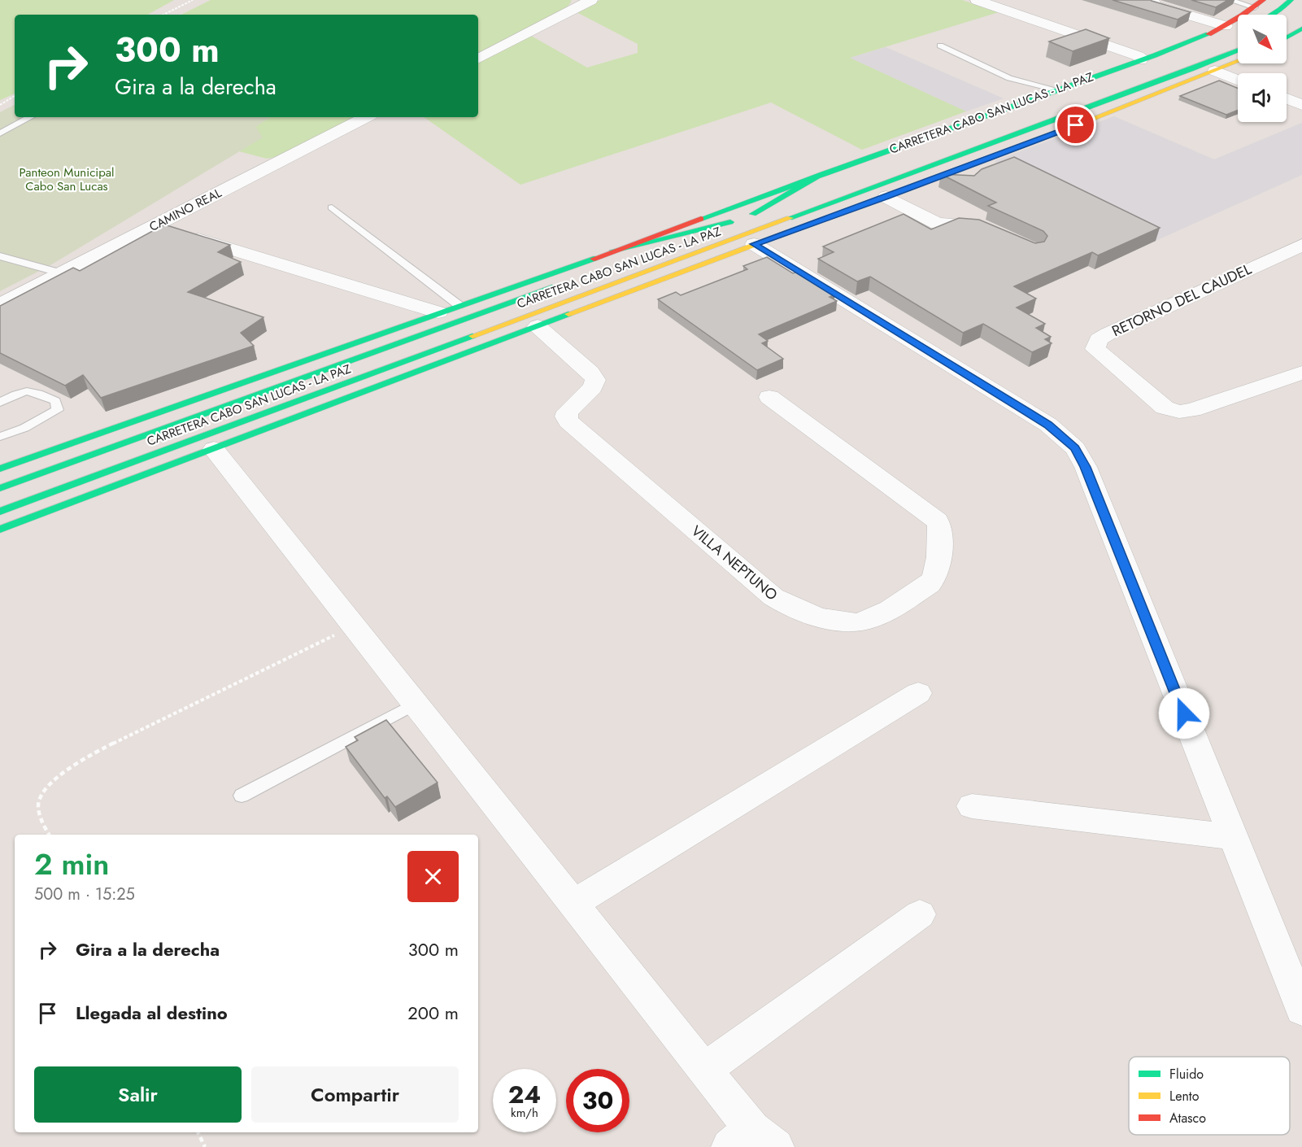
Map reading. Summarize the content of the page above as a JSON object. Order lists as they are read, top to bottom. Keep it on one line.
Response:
{"streets":{"main road":["CARRETERA CABO SAN LUCAS - LA PAZ"],"street":["CAMINO REAL","RETORNO DEL CAUDEL","VILLA NEPTUNO"]},"parks":["Panteon Municipal Cabo San Lucas"],"legend":["Fluido","Lento","Atasco"],"north":"bottom right","page":{"turn":["300 m","Gira a la derecha"],"heading":["2 min","500 m · 15:25"],"list":[{"name":"Gira a la derecha","value":"300 m"},{"name":"Llegada al destino","value":"200 m"}],"buttons":["Salir","Compartir"],"speed":"24 km/h","limit":"30"}}
